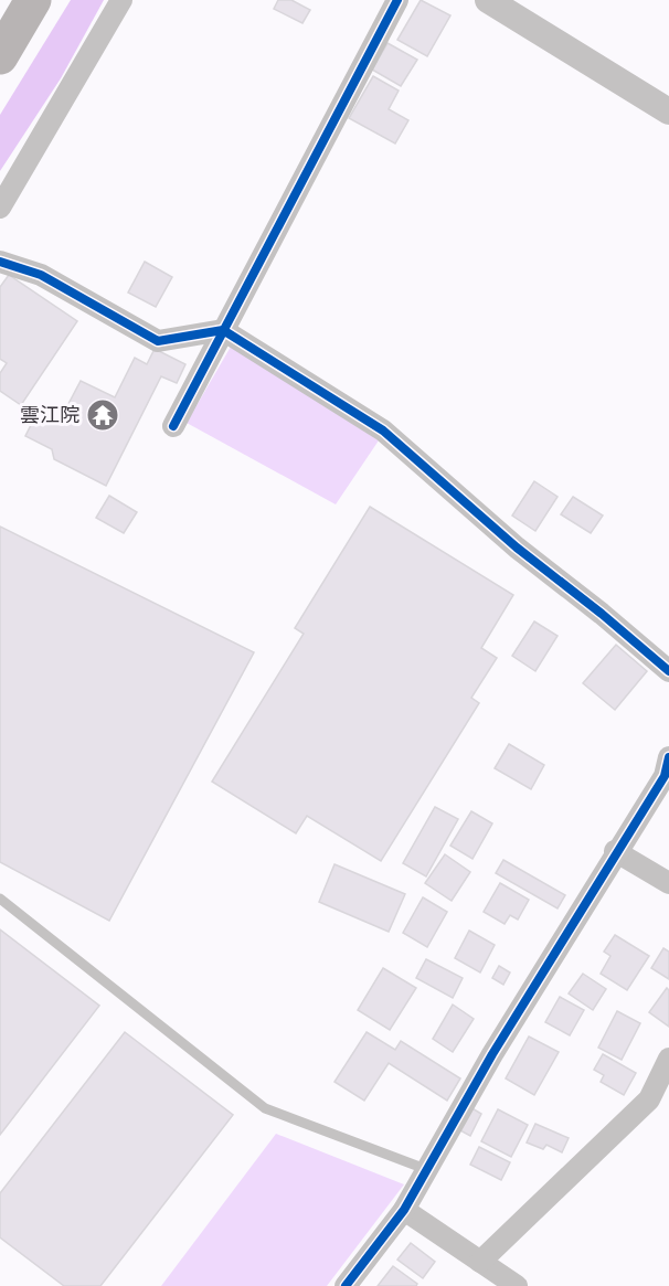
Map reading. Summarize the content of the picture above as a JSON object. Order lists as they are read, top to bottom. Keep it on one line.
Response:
{"places":{"temple":["雲江院"]}}
